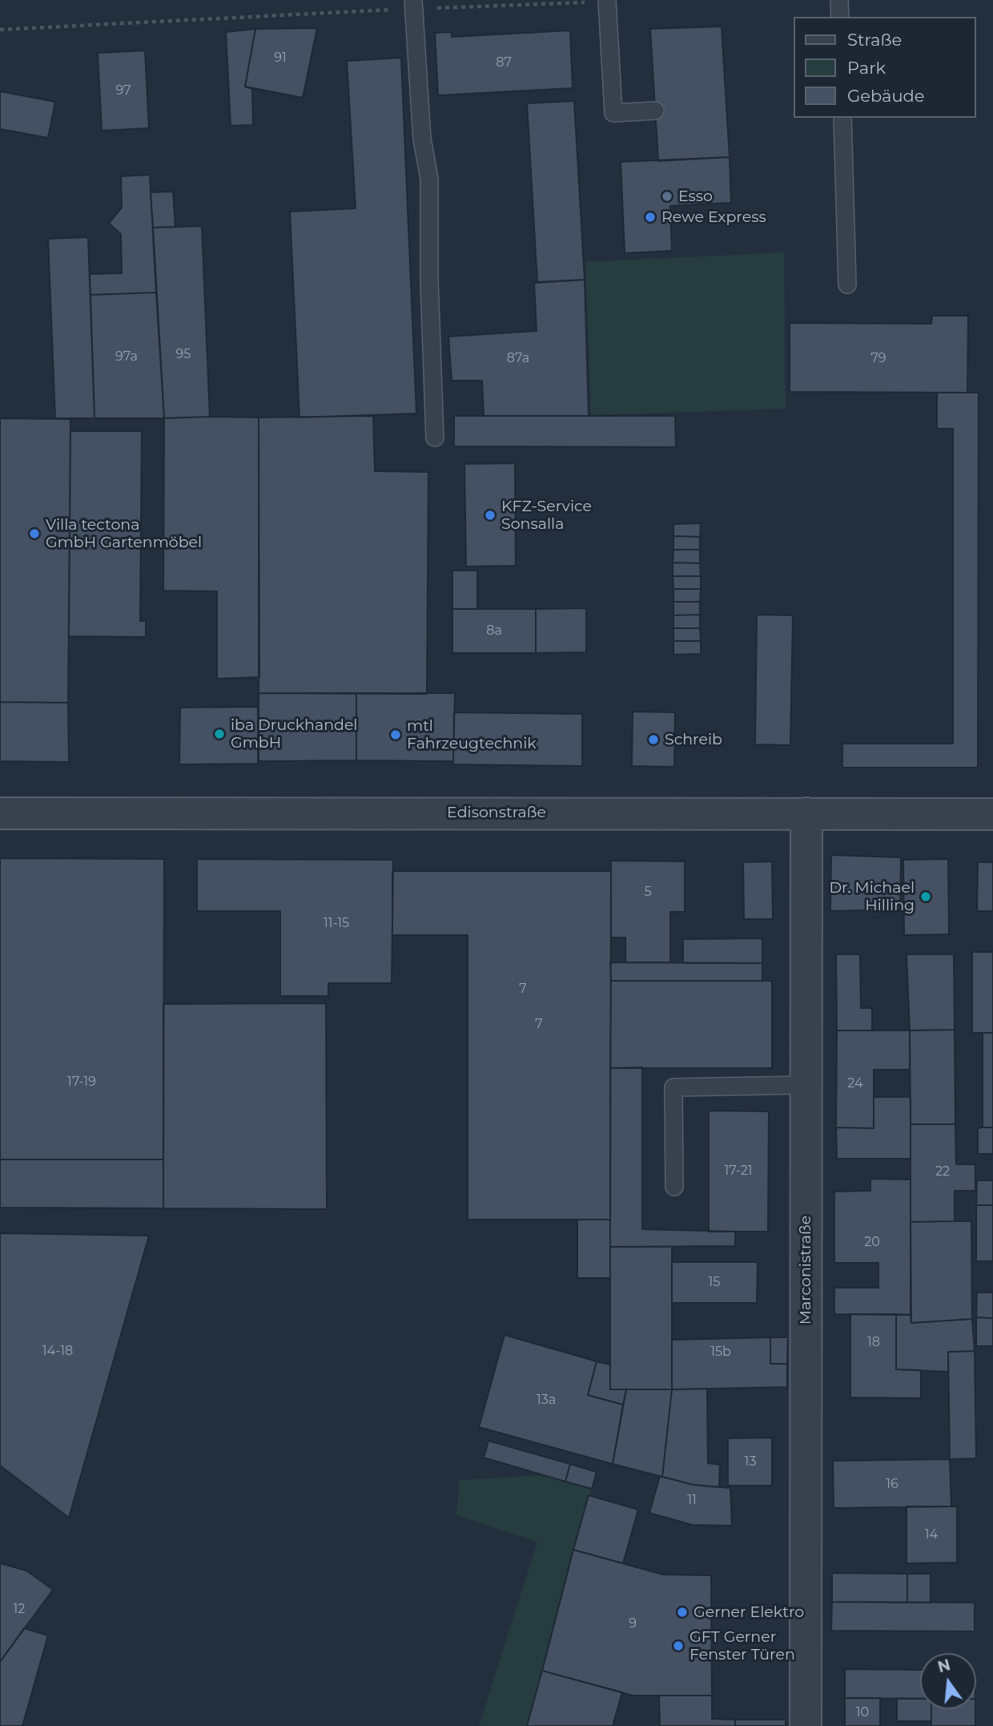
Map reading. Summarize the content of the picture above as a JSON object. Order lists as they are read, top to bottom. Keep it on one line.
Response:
{"streets":{"street":["Edisonstraße","Marconistraße"]},"crossings":[["Edisonstraße","Marconistraße"]],"places":["Esso","Rewe Express","KFZ-Service Sonsalla","Villa tectona GmbH Gartenmöbel","iba Druckhandel GmbH","mtl Fahrzeugtechnik","Schreib","Dr. Michael Hilling","Gerner Elektro","GFT Gerner Fenster Türen"],"house_numbers":["91","87","97","95","97a","87a","79","8a","5","11-15","7","7","17-19","24","17-21","22","20","15","18","14-18","15b","13a","13","16","11","14","12","9","10"],"legend":["Straße","Park","Gebäude"],"north":"top"}
